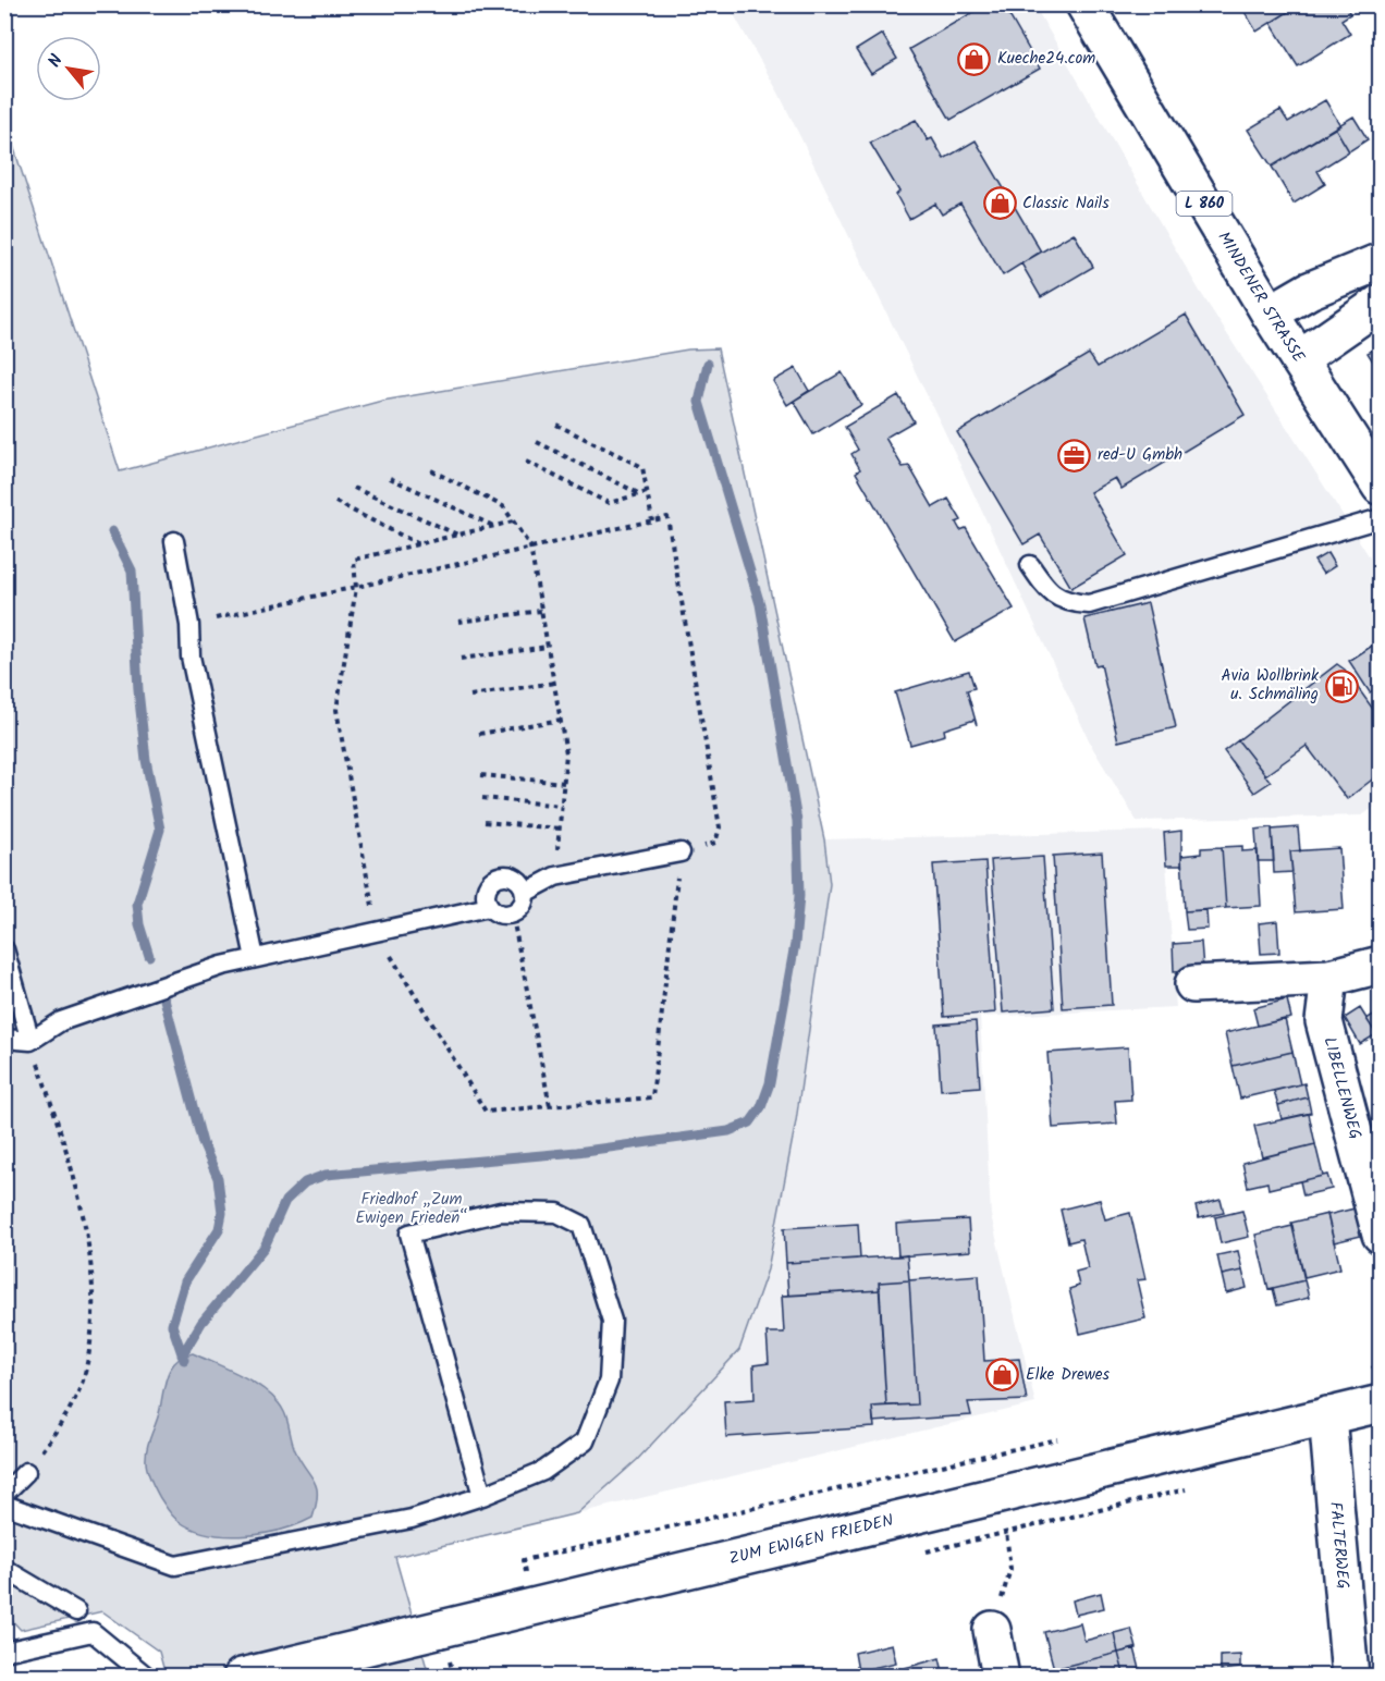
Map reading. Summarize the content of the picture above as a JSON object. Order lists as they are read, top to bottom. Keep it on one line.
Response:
{"streets":{"street":["L 860","MINDENER STRASSE","LIBELLENWEG","ZUM EWIGEN FRIEDEN","FALTERWEG"]},"crossings":[["ZUM EWIGEN FRIEDEN","FALTERWEG"]],"parks":["Friedhof „Zum Ewigen Frieden“"],"places":{"shop":["Kueche24.com","Classic Nails","Elke Drewes"],"office":["red-U Gmbh"],"fuel station":["Avia Wollbrink u. Schmäling"]},"north":"top left"}
